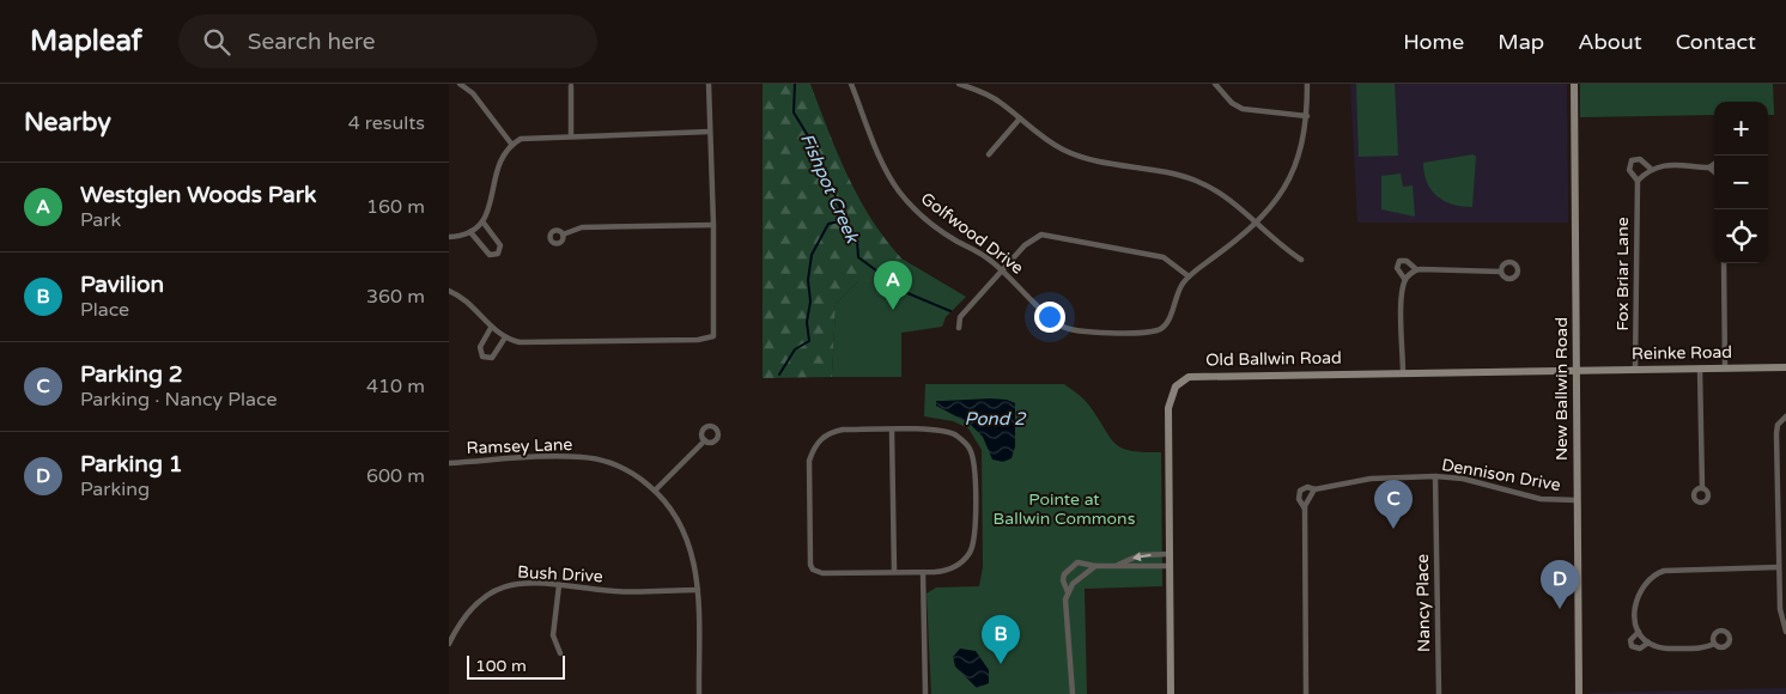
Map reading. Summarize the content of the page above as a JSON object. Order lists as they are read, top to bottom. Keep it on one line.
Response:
{"streets":{"street":["Golfwood Drive","Fox Briar Lane","Reinke Road","Old Ballwin Road","New Ballwin Road","Ramsey Lane","Dennison Drive","Bush Drive","Nancy Place"]},"crossings":[["Fox Briar Lane","Reinke Road"],["Reinke Road","Old Ballwin Road"],["Reinke Road","New Ballwin Road"],["Old Ballwin Road","New Ballwin Road"],["New Ballwin Road","Dennison Drive"],["Ramsey Lane","Bush Drive"],["Dennison Drive","Nancy Place"]],"water":["Fishpot Creek","Pond 2"],"parks":["Pointe at Ballwin Commons"],"scale_bar":"100 m","page":{"header":"Mapleaf","search":"Search here","nav":["Home","Map","About","Contact"],"heading":["Nearby","4 results"],"map_buttons":["+","−"],"list":[{"mark":"A","name":"Westglen Woods Park","note":"Park","value":"160 m"},{"mark":"B","name":"Pavilion","note":"Place","value":"360 m"},{"mark":"C","name":"Parking 2","note":"Parking · Nancy Place","value":"410 m"},{"mark":"D","name":"Parking 1","note":"Parking","value":"600 m"}],"pins":["A","C","D","B"],"scale":"100 m"}}
